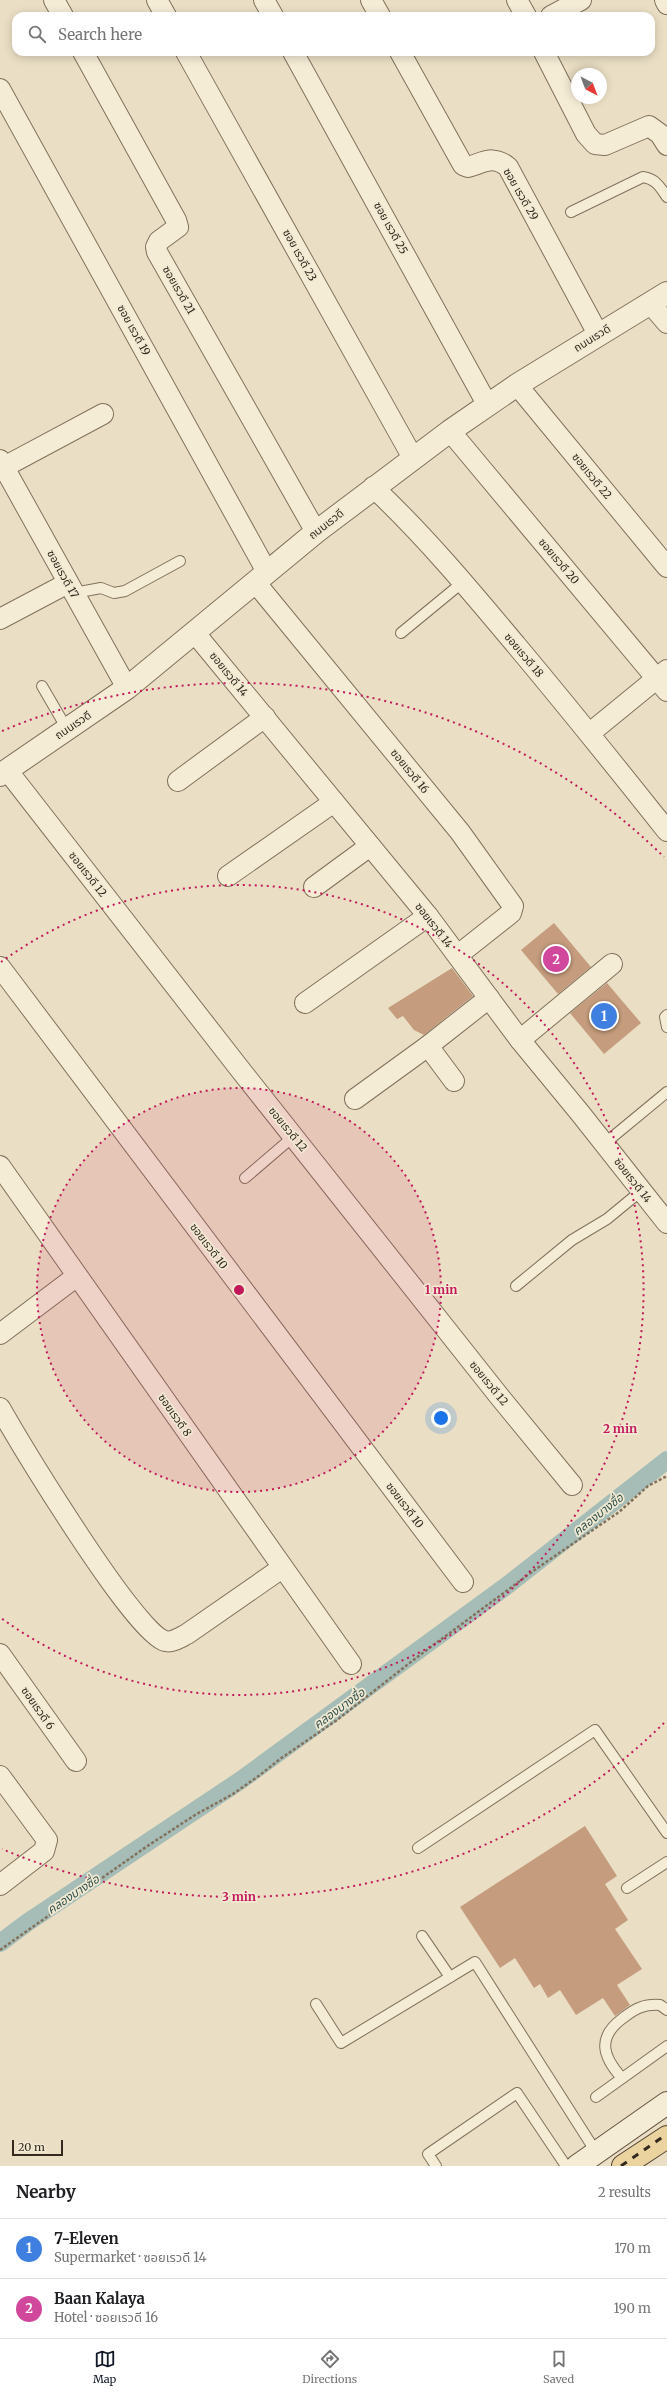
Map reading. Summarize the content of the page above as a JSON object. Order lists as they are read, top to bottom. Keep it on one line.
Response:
{"streets":{"street":["ซอย เรวดี 29","ซอย เรวดี 25","ซอย เรวดี 23","ซอยเรวดี 21","ซอย เรวดี 19","ถนนเรวดี","ซอยเรวดี 22","ซอยเรวดี 20","ซอยเรวดี 17","ซอยเรวดี 18","ซอยเรวดี 14","ซอยเรวดี 16","ซอยเรวดี 12","ซอยเรวดี 10","ซอยเรวดี 8","ซอยเรวดี 6"]},"crossings":[["ซอย เรวดี 29","ถนนเรวดี"],["ซอย เรวดี 25","ถนนเรวดี"],["ซอย เรวดี 23","ถนนเรวดี"],["ซอยเรวดี 21","ถนนเรวดี"],["ซอย เรวดี 19","ถนนเรวดี"],["ซอย เรวดี 19","ซอยเรวดี 16"],["ถนนเรวดี","ซอยเรวดี 22"],["ถนนเรวดี","ซอยเรวดี 20"],["ถนนเรวดี","ซอยเรวดี 17"],["ถนนเรวดี","ซอยเรวดี 18"],["ถนนเรวดี","ซอยเรวดี 14"],["ถนนเรวดี","ซอยเรวดี 16"],["ถนนเรวดี","ซอยเรวดี 12"],["ซอยเรวดี 14","ซอยเรวดี 16"]],"water":["คลองบางซื่อ"],"scale_bar":"20 m","north":"bottom right","page":{"search":"Search here","pins":["2","1"],"scale":"20 m","heading":["Nearby","2 results"],"list":[{"mark":"1","name":"7-Eleven","note":"Supermarket · ซอยเรวดี 14","value":"170 m"},{"mark":"2","name":"Baan Kalaya","note":"Hotel · ซอยเรวดี 16","value":"190 m"}],"nav":["Map","Directions","Saved"]},"rings":["1 min","2 min","3 min"]}
